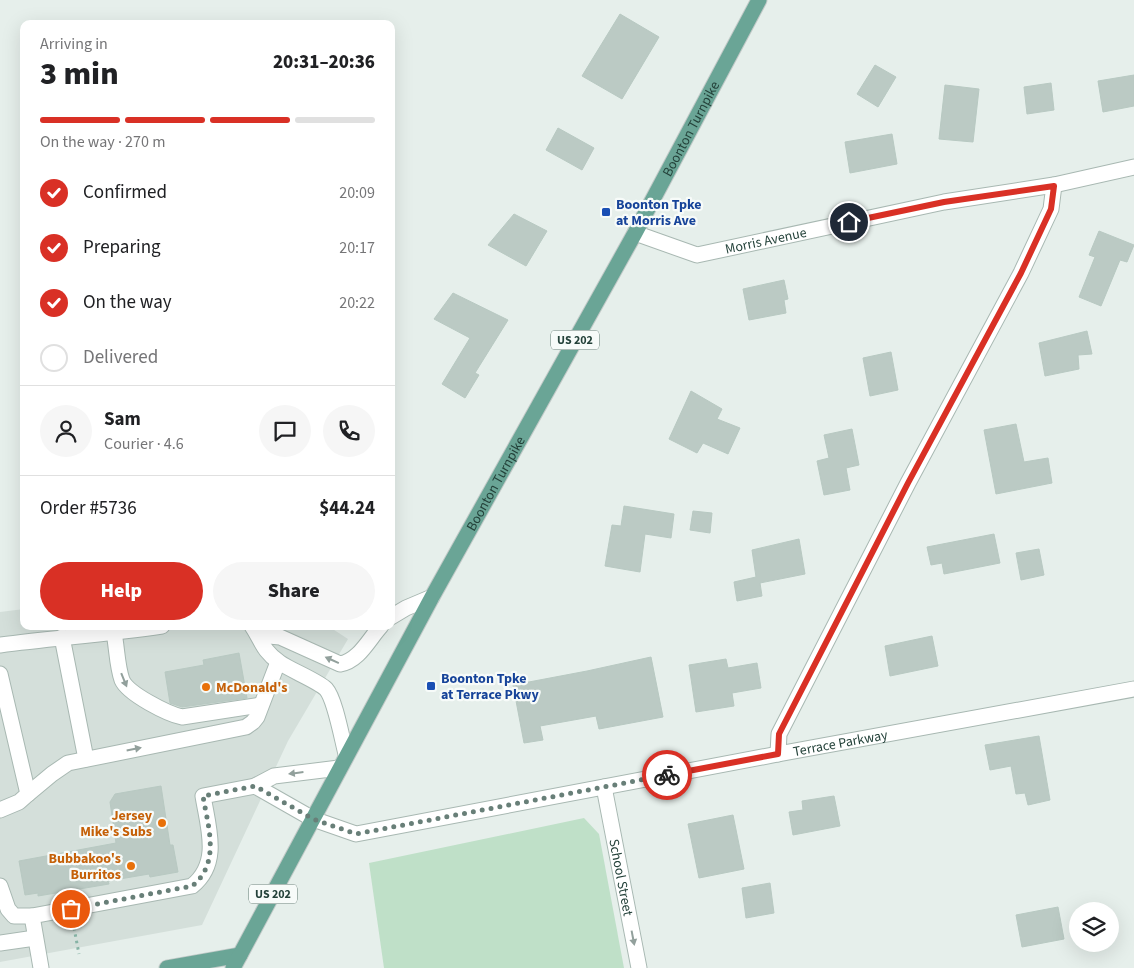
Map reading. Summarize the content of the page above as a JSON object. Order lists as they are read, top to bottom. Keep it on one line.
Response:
{"streets":{"main road":["Boonton Turnpike","US 202"],"street":["Morris Avenue","Terrace Parkway","School Street"]},"crossings":[["Boonton Turnpike","Morris Avenue"],["Boonton Turnpike","Terrace Parkway"],["Terrace Parkway","School Street"]],"one_way":["School Street"],"places":{"transit":["Boonton Tpke at Morris Ave","Boonton Tpke at Terrace Pkwy"],"other":["McDonald's","Jersey Mike's Subs","Bubbakoo's Burritos"]},"page":{"heading":["3 min","Arriving in","20:31–20:36"],"panel":["Sam","Courier · 4.6","Order #5736","$44.24"],"bar":"On the way · 270 m","list":[["Confirmed","20:09"],["Preparing","20:17"],["On the way","20:22"],"Delivered"],"buttons":["Help","Share"]}}
